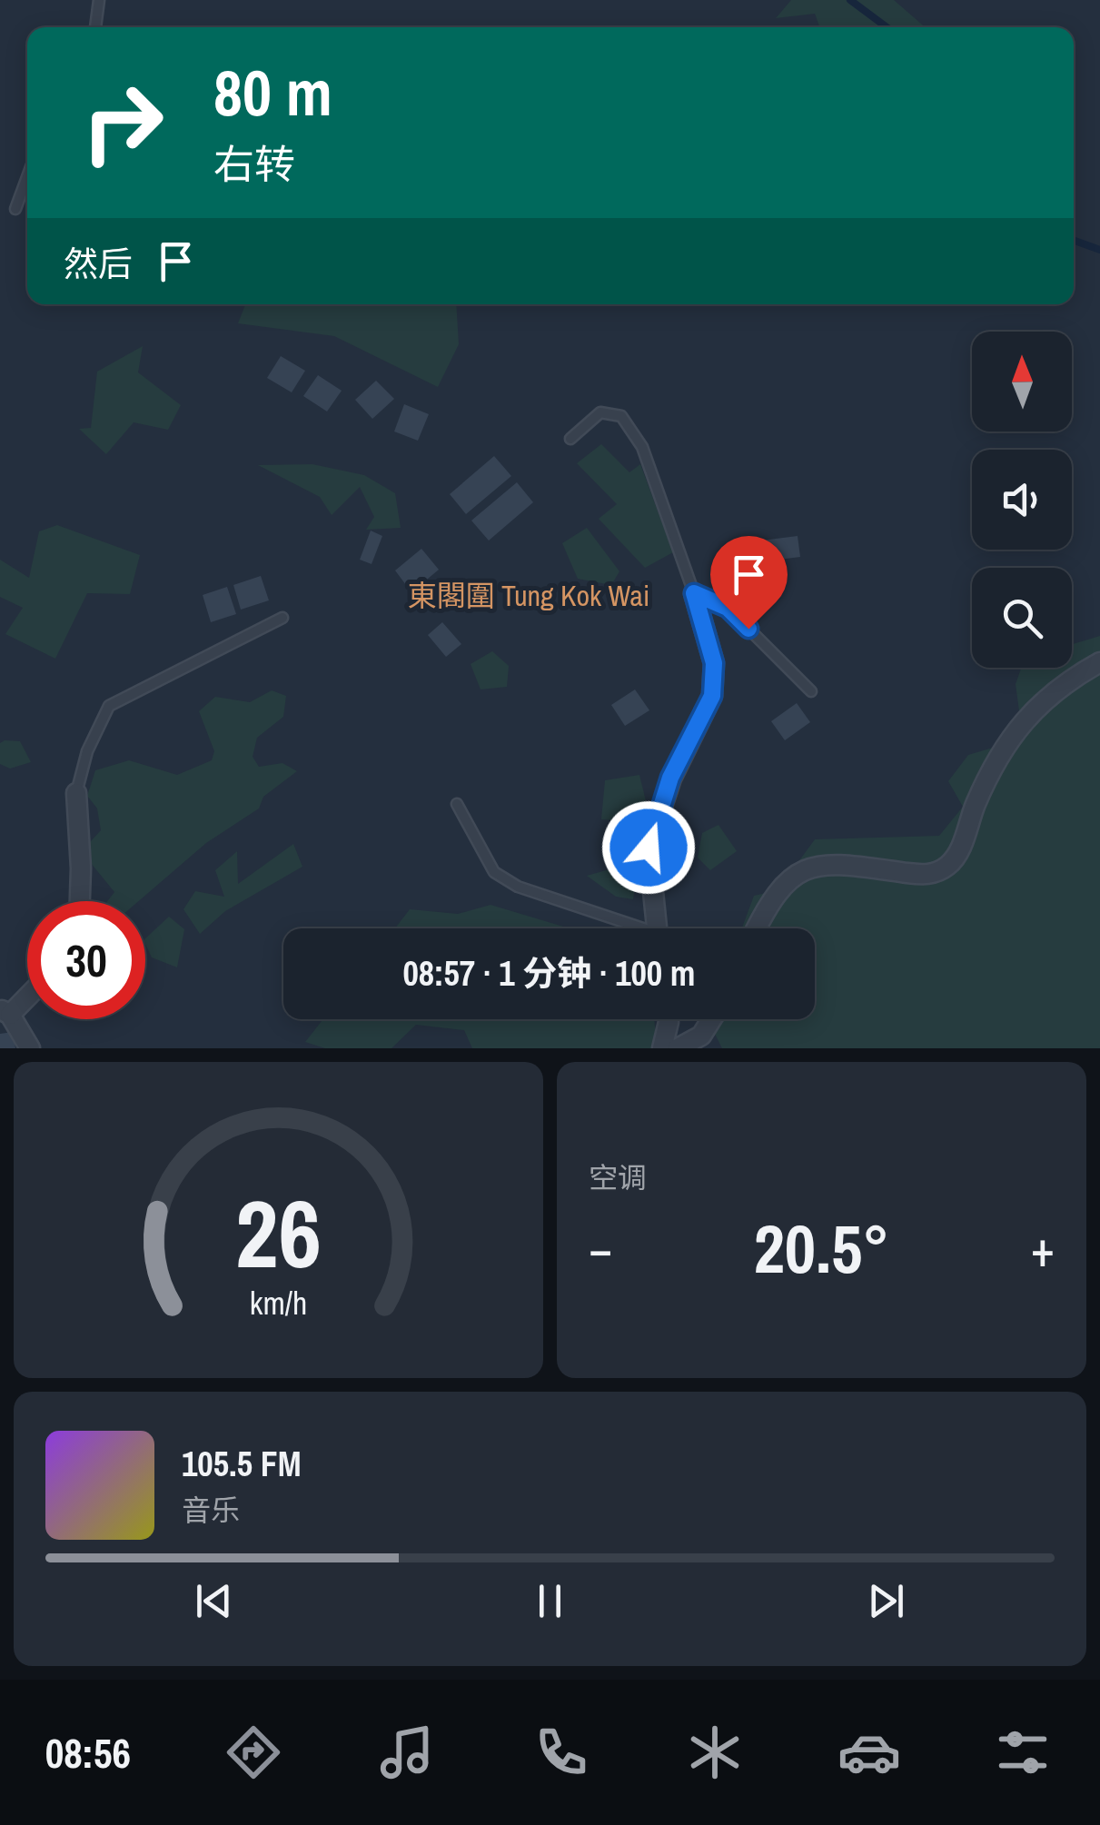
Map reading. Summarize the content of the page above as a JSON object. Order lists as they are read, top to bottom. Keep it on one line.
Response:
{"districts":["東閣圍 Tung Kok Wai"],"north":"top","page":{"turn":["80 m","右转"],"then":"然后","limit":"30","trip":"08:57 · 1 分钟 · 100 m","tile":"空调","heat":["−","20.5°","+"],"song":["105.5 FM","音乐"],"tabs":"08:56","gauge":["26","km/h"]}}
